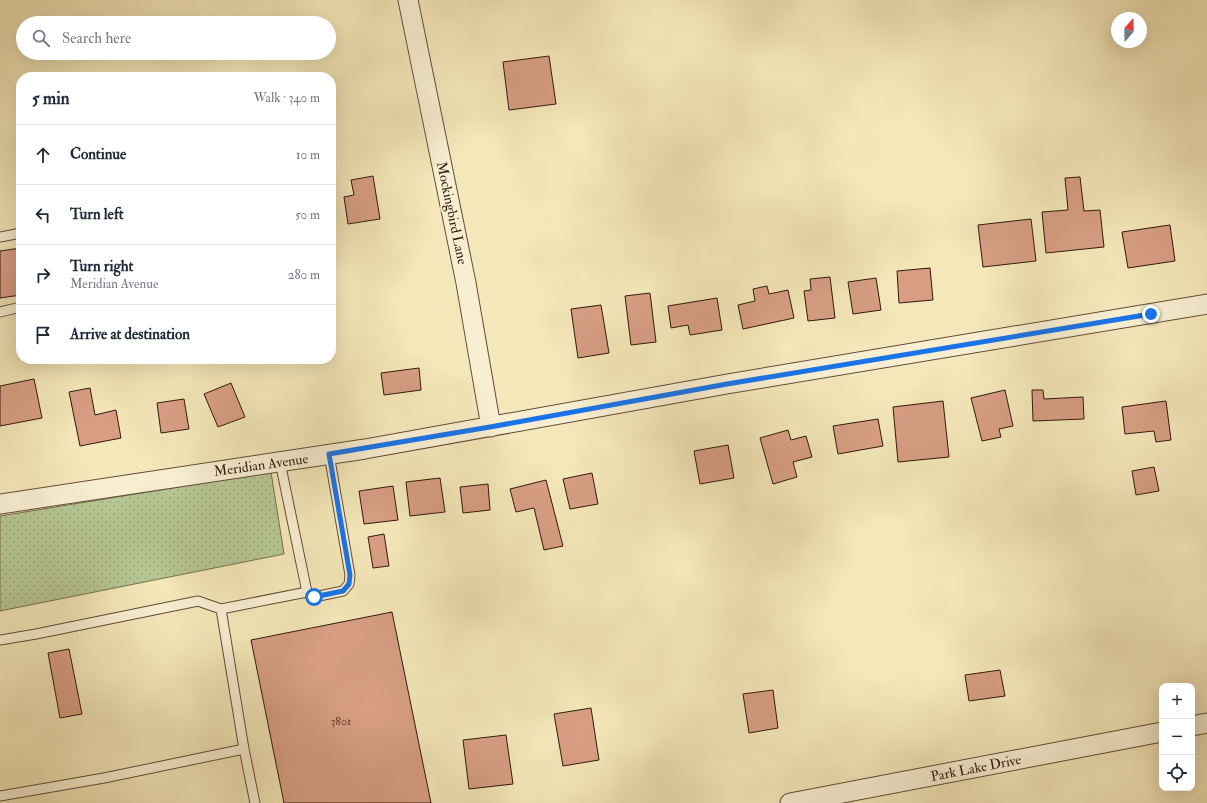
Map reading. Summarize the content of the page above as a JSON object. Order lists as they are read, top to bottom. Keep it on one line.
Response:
{"streets":{"street":["Mockingbird Lane","Meridian Avenue","Park Lake Drive"]},"crossings":[["Mockingbird Lane","Meridian Avenue"]],"house_numbers":["3801"],"north":"top","page":{"search":"Search here","heading":["5 min","Walk · 340 m"],"list":[["Continue","10 m"],["Turn left","50 m"],["Turn right","Meridian Avenue","280 m"],"Arrive at destination"],"map_buttons":["+","−"]}}
